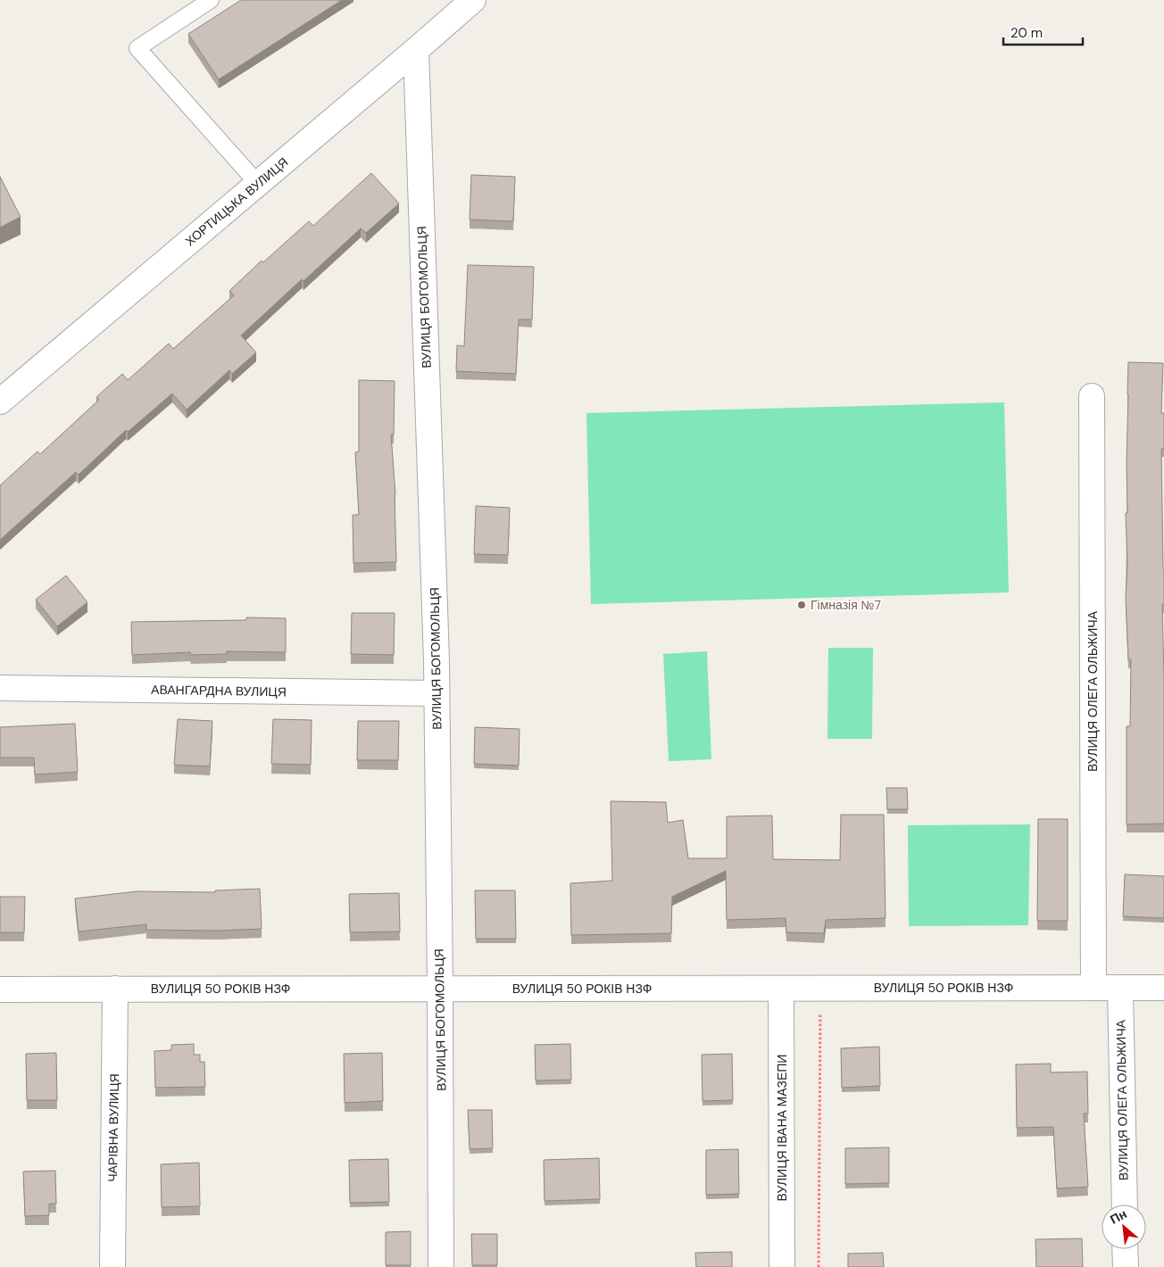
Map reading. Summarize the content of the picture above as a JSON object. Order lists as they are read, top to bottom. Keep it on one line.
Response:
{"streets":{"street":["ХОРТИЦЬКА ВУЛИЦЯ","ВУЛИЦЯ БОГОМОЛЬЦЯ","АВАНГАРДНА ВУЛИЦЯ","ВУЛИЦЯ ОЛЕГА ОЛЬЖИЧА","ВУЛИЦЯ 50 РОКІВ НЗФ","ЧАРІВНА ВУЛИЦЯ","ВУЛИЦЯ ІВАНА МАЗЕПИ"]},"crossings":[["ХОРТИЦЬКА ВУЛИЦЯ","ВУЛИЦЯ БОГОМОЛЬЦЯ"],["ВУЛИЦЯ БОГОМОЛЬЦЯ","АВАНГАРДНА ВУЛИЦЯ"],["ВУЛИЦЯ БОГОМОЛЬЦЯ","ВУЛИЦЯ 50 РОКІВ НЗФ"],["ВУЛИЦЯ ОЛЕГА ОЛЬЖИЧА","ВУЛИЦЯ 50 РОКІВ НЗФ"],["ВУЛИЦЯ 50 РОКІВ НЗФ","ЧАРІВНА ВУЛИЦЯ"],["ВУЛИЦЯ 50 РОКІВ НЗФ","ВУЛИЦЯ ІВАНА МАЗЕПИ"]],"places":["Гімназія №7"],"scale_bar":"20 m","north":"top left"}
